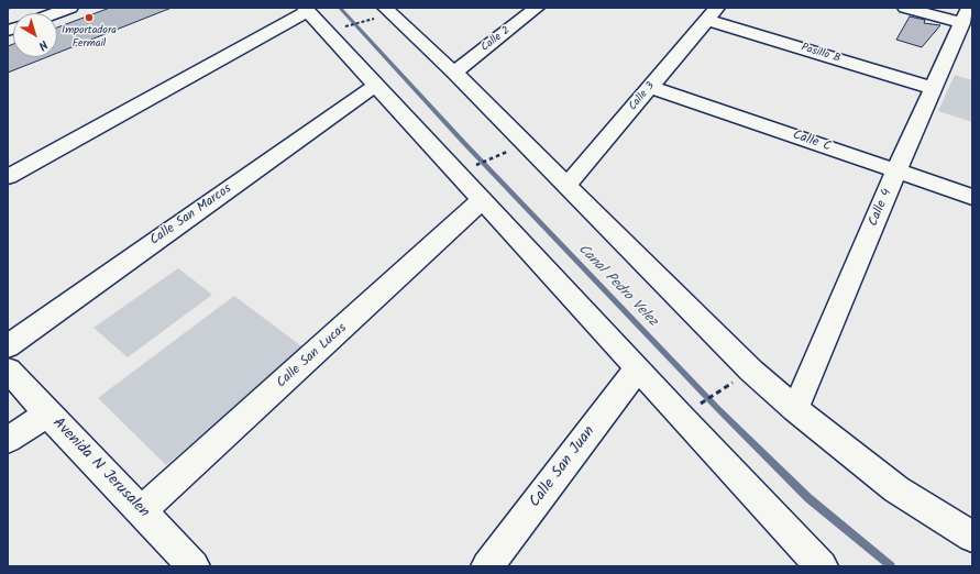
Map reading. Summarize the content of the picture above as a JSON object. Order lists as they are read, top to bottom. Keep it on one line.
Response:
{"streets":{"main road":["Calle 2","Pasillo B","Calle 3","Calle C","Calle 4","Calle San Marcos","Calle San Lucas","Calle San Juan","Avenida N Jerusalen"]},"crossings":[["Pasillo B","Calle 3"],["Pasillo B","Calle 4"],["Calle 3","Calle C"],["Calle C","Calle 4"],["Calle San Lucas","Avenida N Jerusalen"]],"water":["Canal Pedro Velez"],"places":["Importadora Fermail"],"north":"bottom right"}
